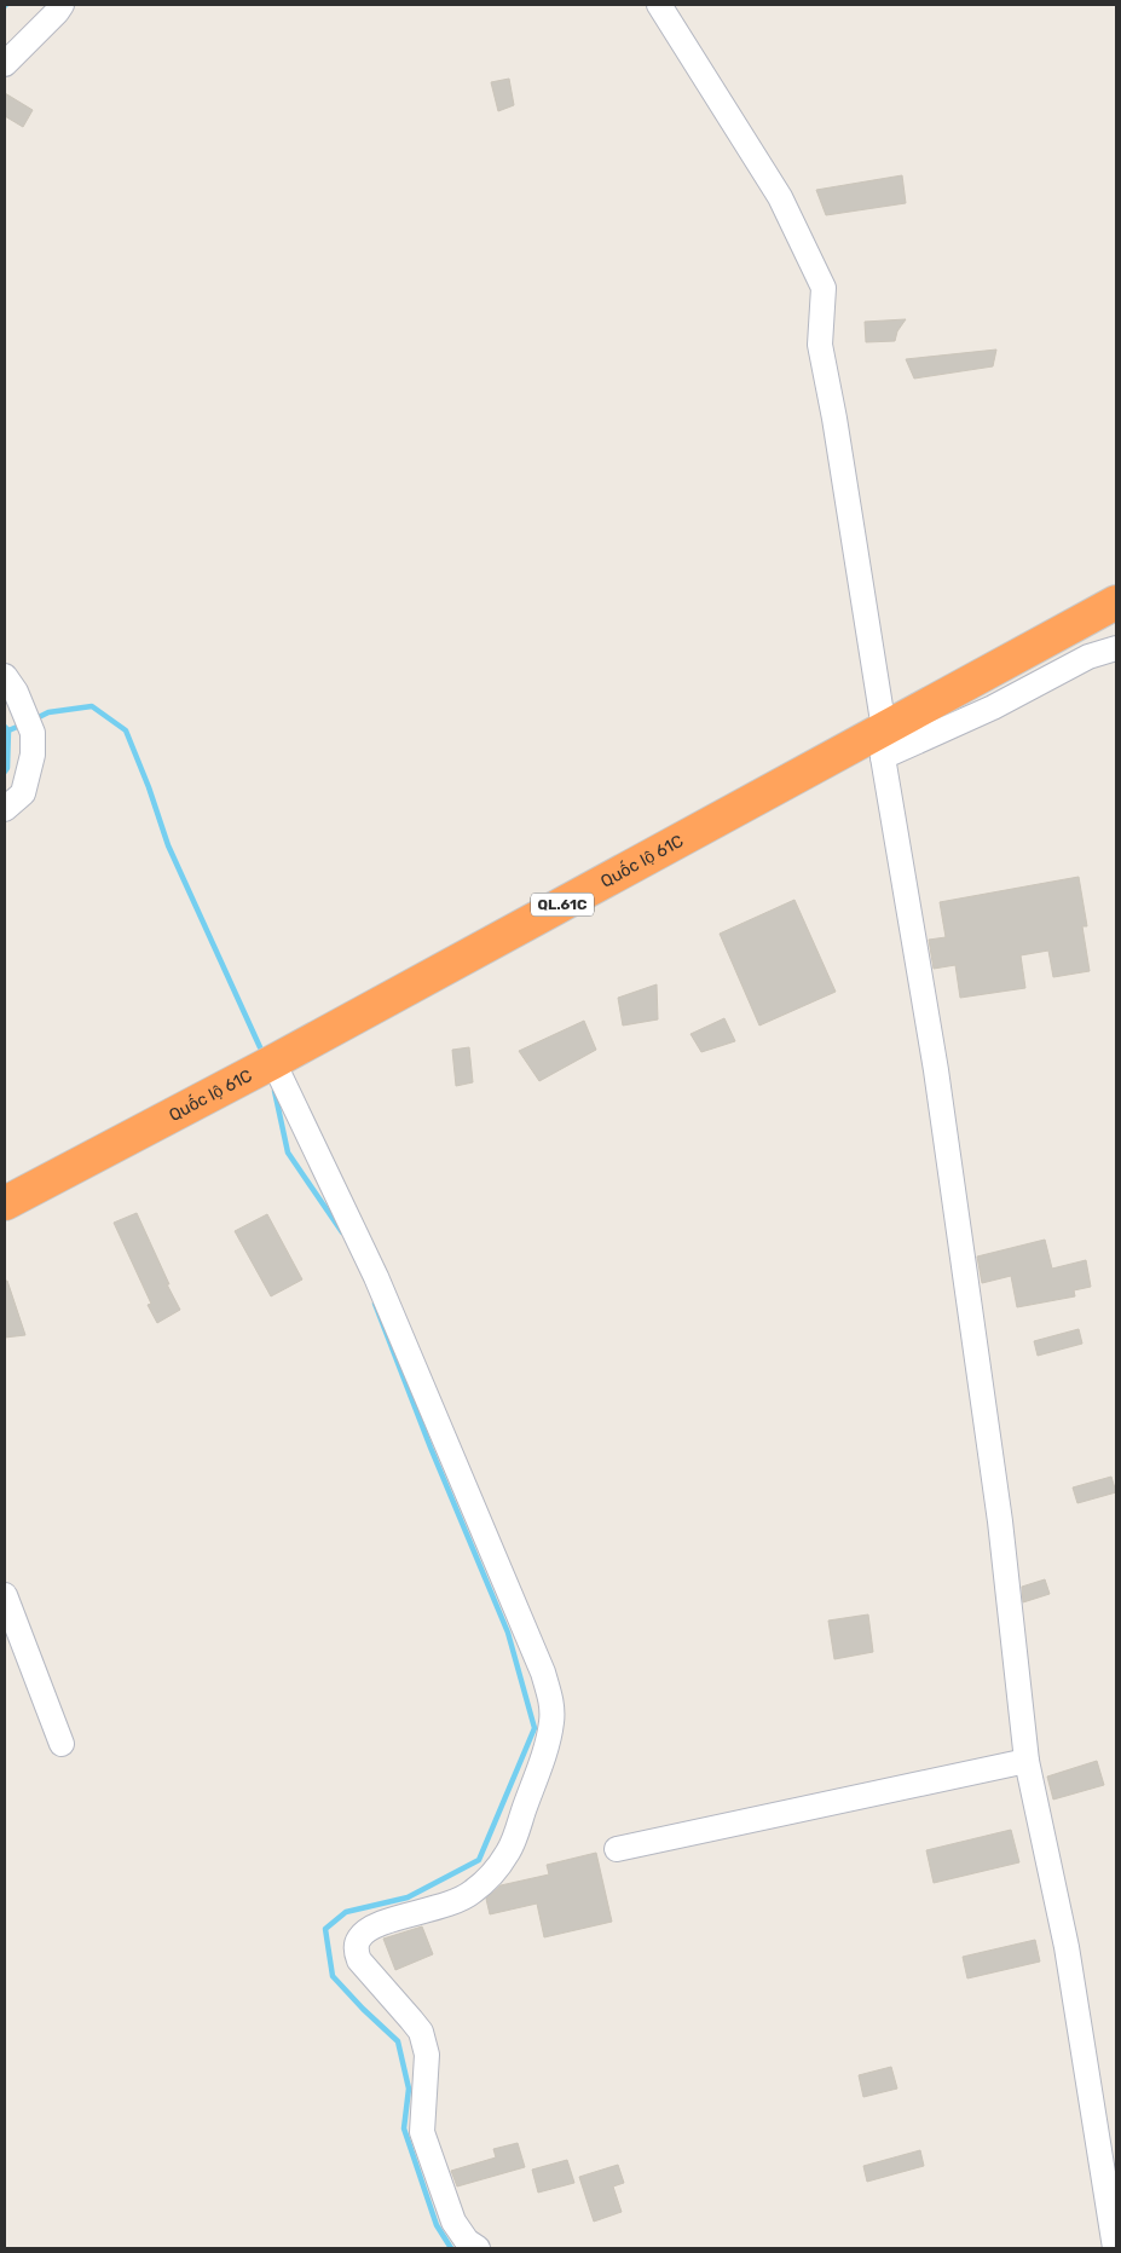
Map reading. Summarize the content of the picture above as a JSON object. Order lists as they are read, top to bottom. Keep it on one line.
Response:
{"streets":{"highway":["Quốc lộ 61C","QL.61C"]}}
